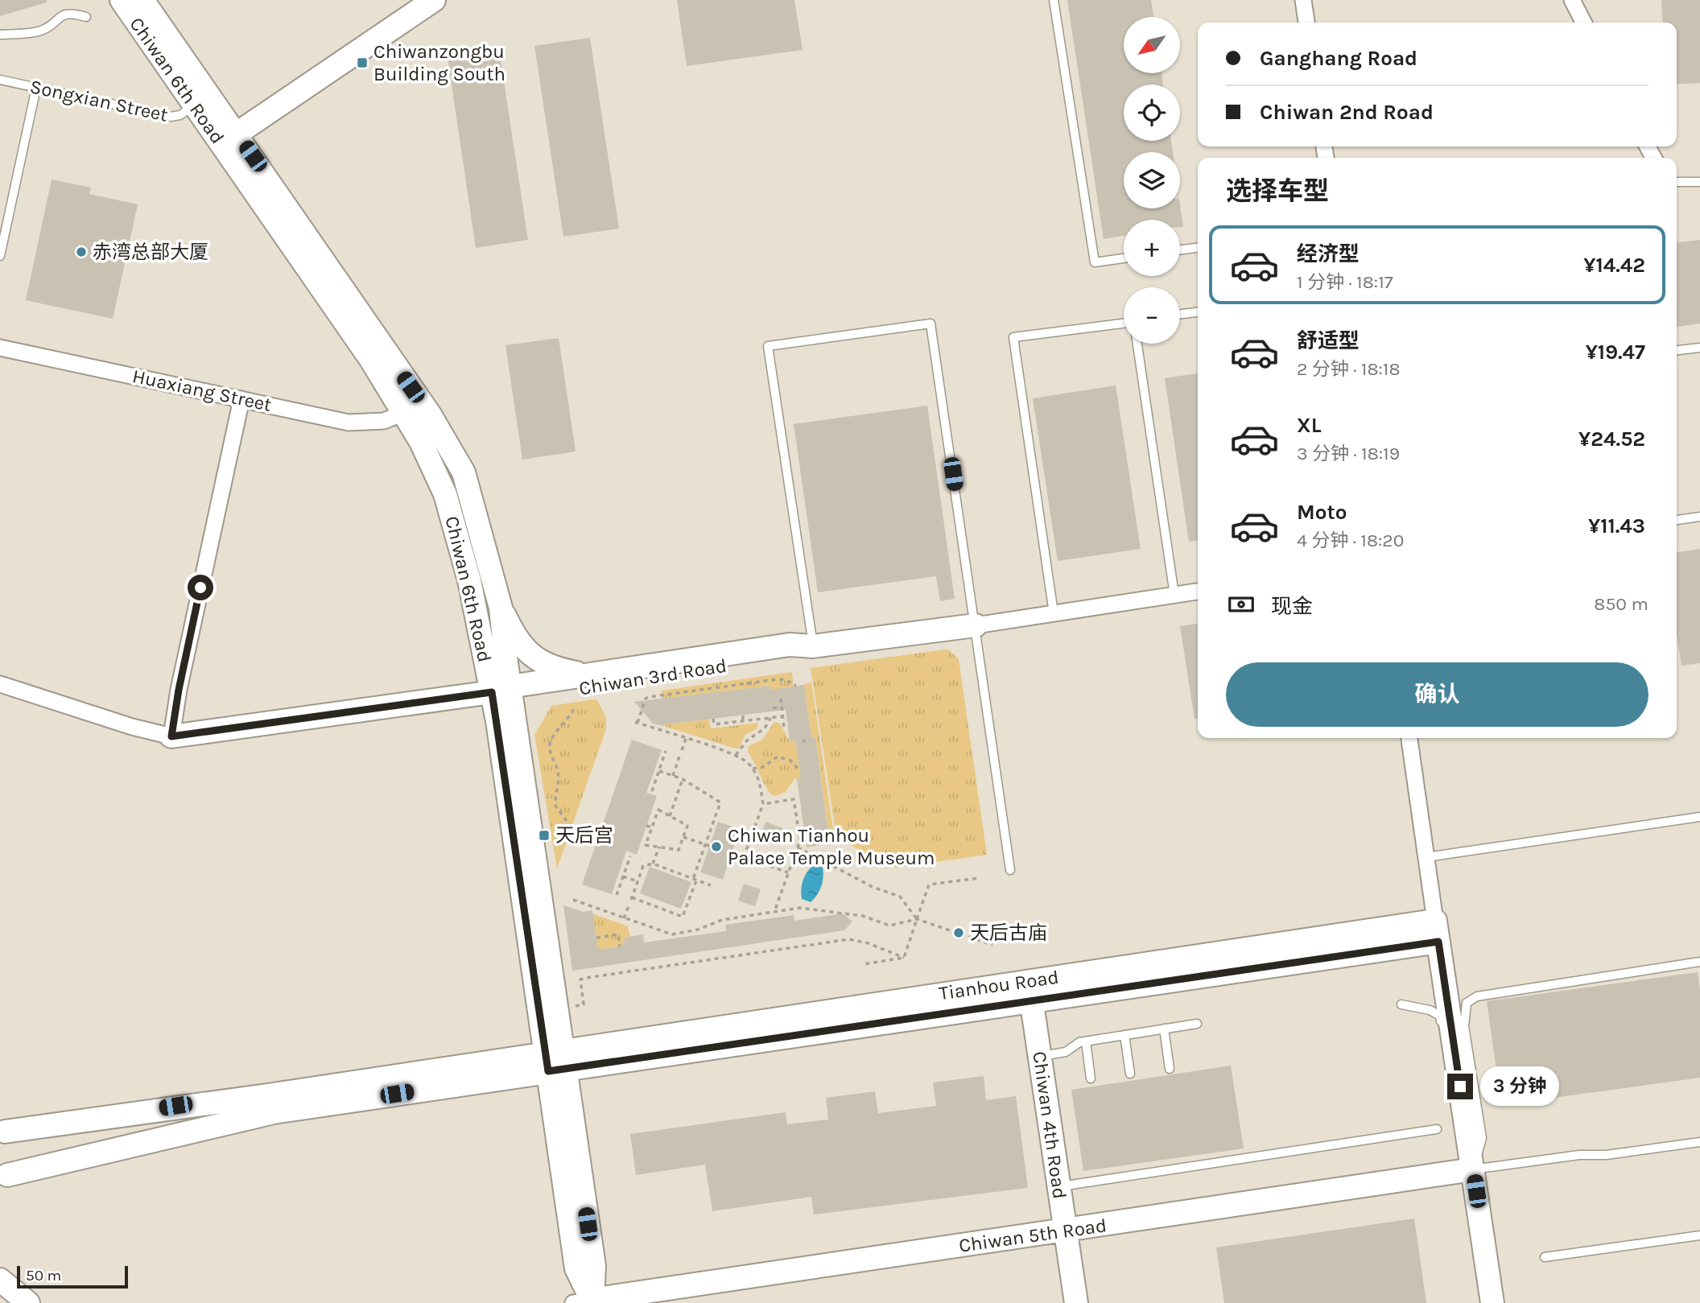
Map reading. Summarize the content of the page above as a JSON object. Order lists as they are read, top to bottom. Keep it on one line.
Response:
{"streets":{"street":["Chiwan 6th Road","Huaxiang Street","Chiwan 3rd Road","Tianhou Road","Chiwan 4th Road","Chiwan 5th Road"],"lane":["Songxian Street"]},"crossings":[["Chiwan 6th Road","Songxian Street"],["Chiwan 6th Road","Huaxiang Street"],["Chiwan 6th Road","Chiwan 3rd Road"],["Chiwan 6th Road","Tianhou Road"],["Chiwan 6th Road","Chiwan 5th Road"],["Tianhou Road","Chiwan 4th Road"],["Chiwan 4th Road","Chiwan 5th Road"]],"places":{"transit":["Chiwanzongbu Building South","天后宫"],"other":["赤湾总部大厦","Chiwan Tianhou Palace Temple Museum","天后古庙"]},"scale_bar":"50 m","north":"bottom left","page":{"map_buttons":["+","−"],"banner":["Ganghang Road","Chiwan 2nd Road"],"heading":"选择车型","list":[{"name":"经济型","note":"1 分钟 · 18:17","value":"¥14.42"},{"name":"舒适型","note":"2 分钟 · 18:18","value":"¥19.47"},{"name":"XL","note":"3 分钟 · 18:19","value":"¥24.52"},{"name":"Moto","note":"4 分钟 · 18:20","value":"¥11.43"}],"pay":["现金","850 m"],"buttons":"确认","bubble":"3 分钟","scale":"50 m"}}
